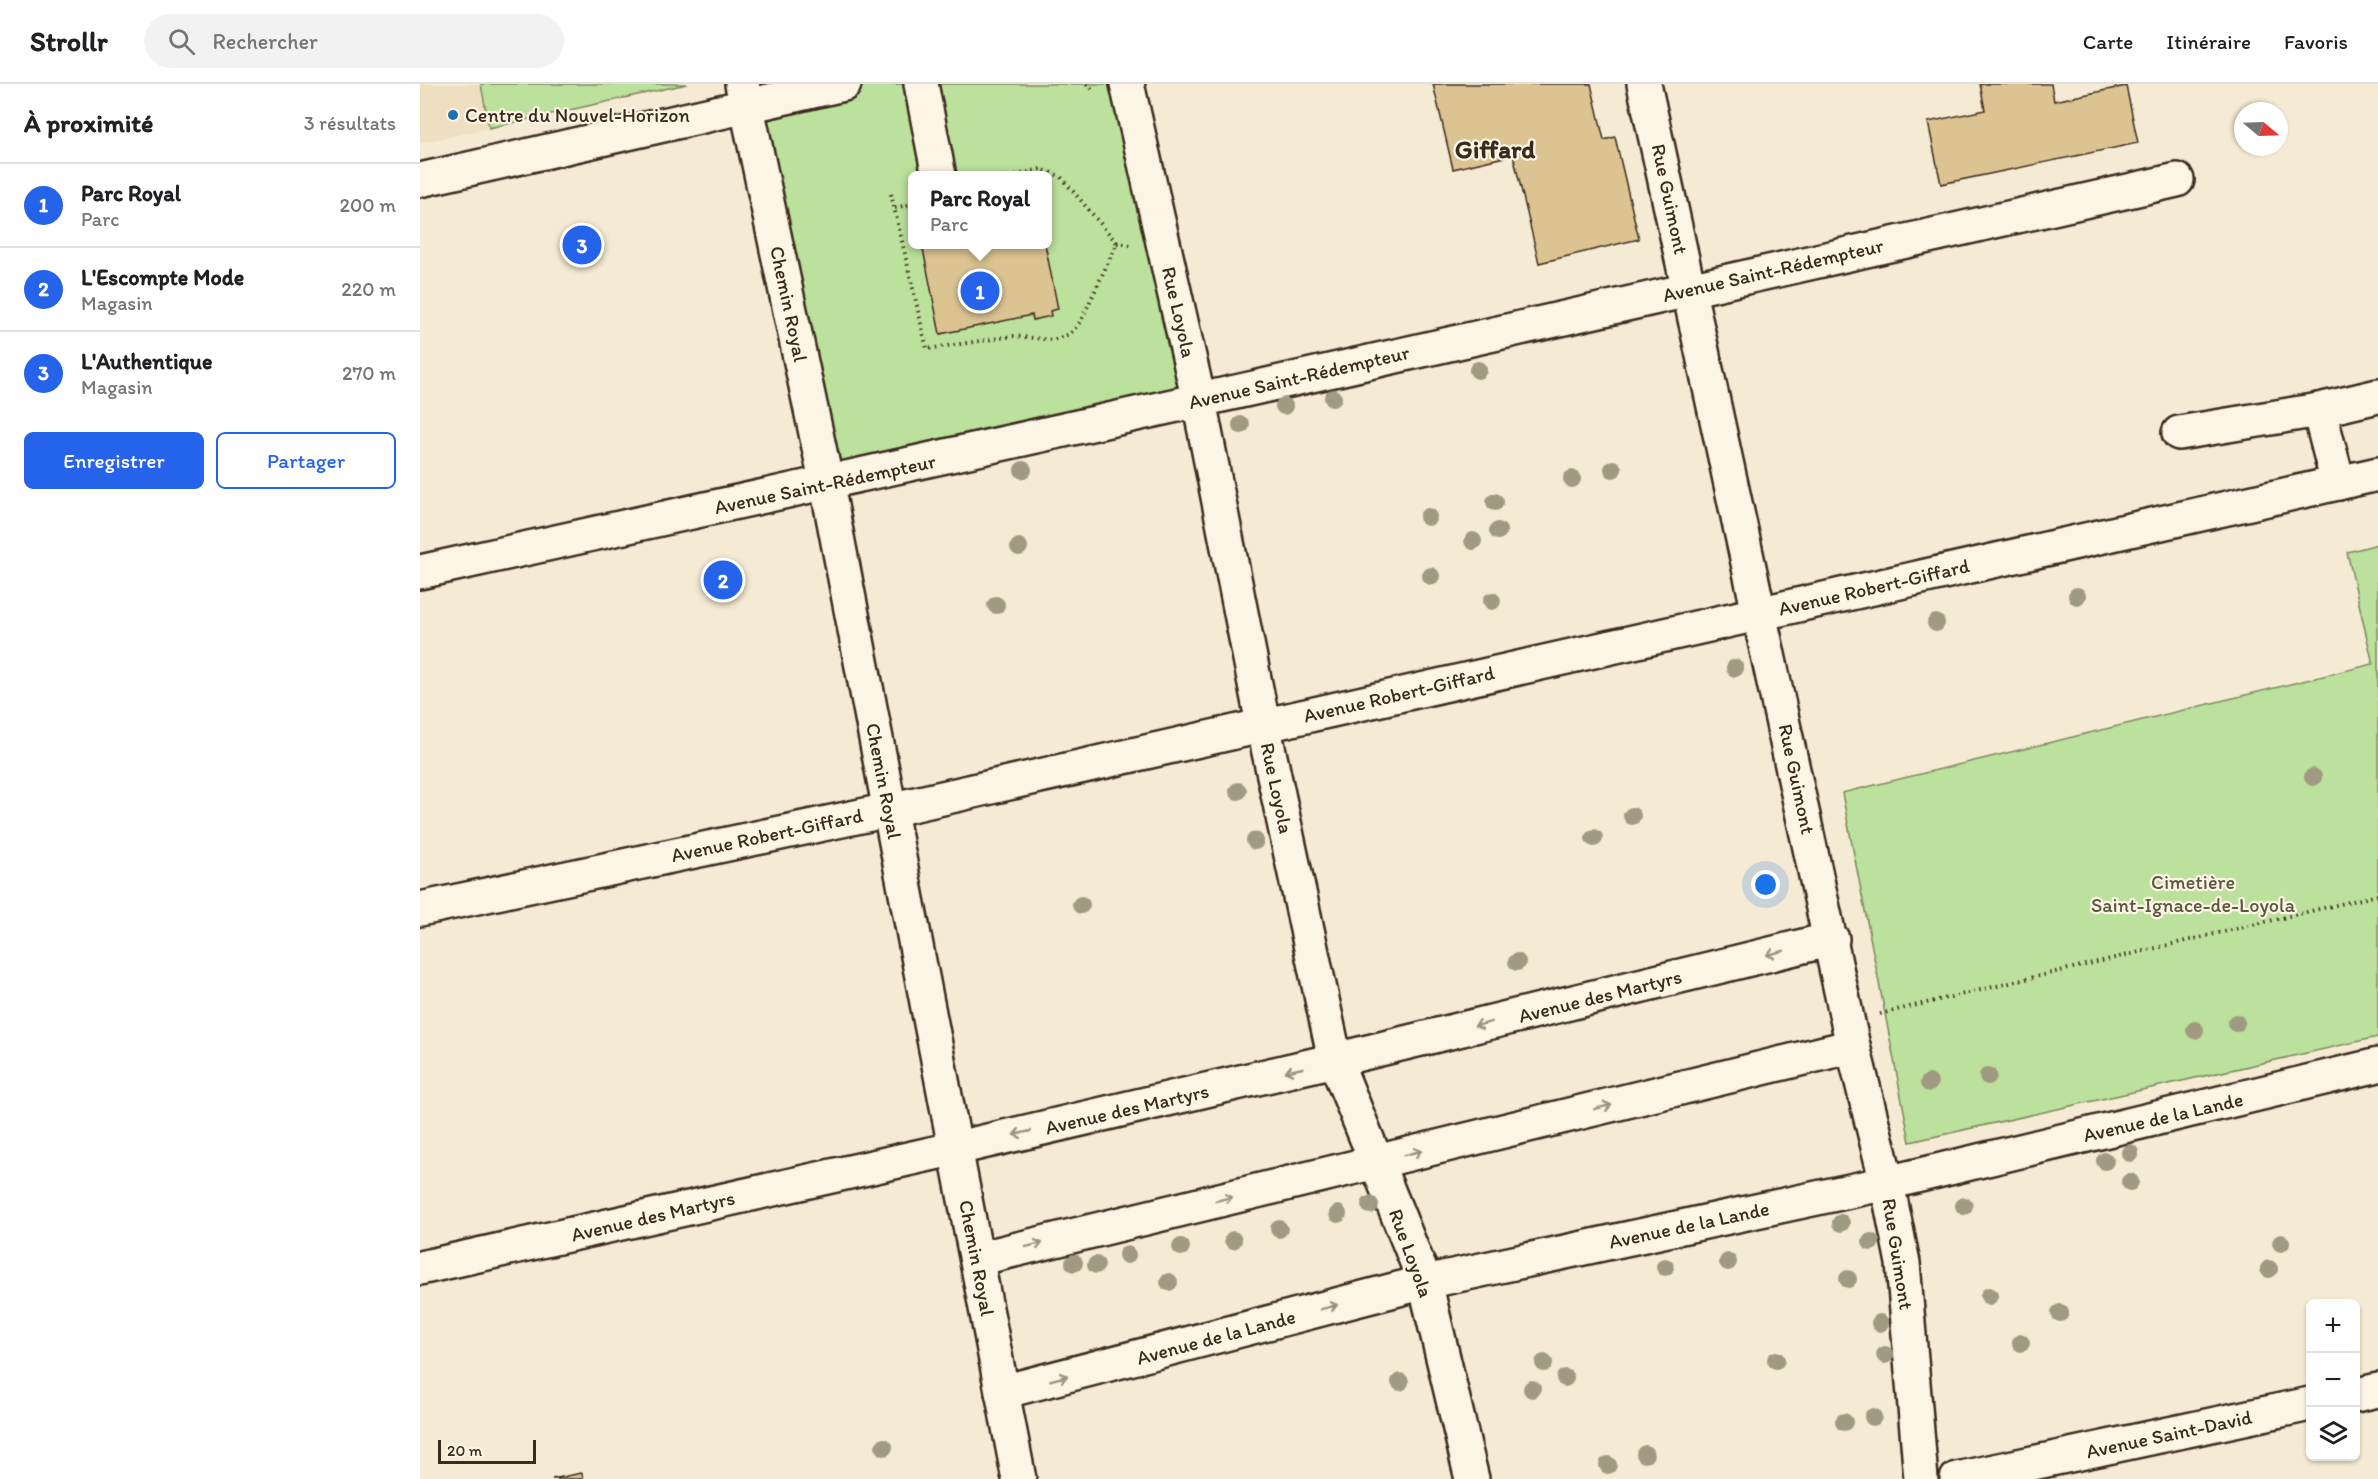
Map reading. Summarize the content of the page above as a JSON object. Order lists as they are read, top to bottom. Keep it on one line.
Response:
{"streets":{"street":["Rue Guimont","Avenue Saint-Rédempteur","Chemin Royal","Rue Loyola","Avenue Robert-Giffard","Avenue des Martyrs","Avenue de la Lande","Avenue Saint-David"]},"crossings":[["Rue Guimont","Avenue Saint-Rédempteur"],["Rue Guimont","Avenue Robert-Giffard"],["Rue Guimont","Avenue des Martyrs"],["Rue Guimont","Avenue de la Lande"],["Avenue Saint-Rédempteur","Chemin Royal"],["Avenue Saint-Rédempteur","Rue Loyola"],["Chemin Royal","Avenue Robert-Giffard"],["Chemin Royal","Avenue des Martyrs"],["Chemin Royal","Avenue de la Lande"],["Rue Loyola","Avenue Robert-Giffard"],["Rue Loyola","Avenue des Martyrs"],["Rue Loyola","Avenue de la Lande"]],"districts":["Giffard"],"parks":["Cimetière Saint-Ignace-de-Loyola"],"places":["Centre du Nouvel-Horizon"],"scale_bar":"20 m","north":"right","page":{"header":"Strollr","search":"Rechercher","nav":["Carte","Itinéraire","Favoris"],"heading":["À proximité","3 résultats"],"list":[{"mark":"1","name":"Parc Royal","note":"Parc","value":"200 m"},{"mark":"2","name":"L'Escompte Mode","note":"Magasin","value":"220 m"},{"mark":"3","name":"L'Authentique","note":"Magasin","value":"270 m"}],"popup":["Parc Royal","Parc"],"pins":["3","1","2"],"buttons":["Enregistrer","Partager"],"map_buttons":["+","−"],"scale":"20 m"}}
